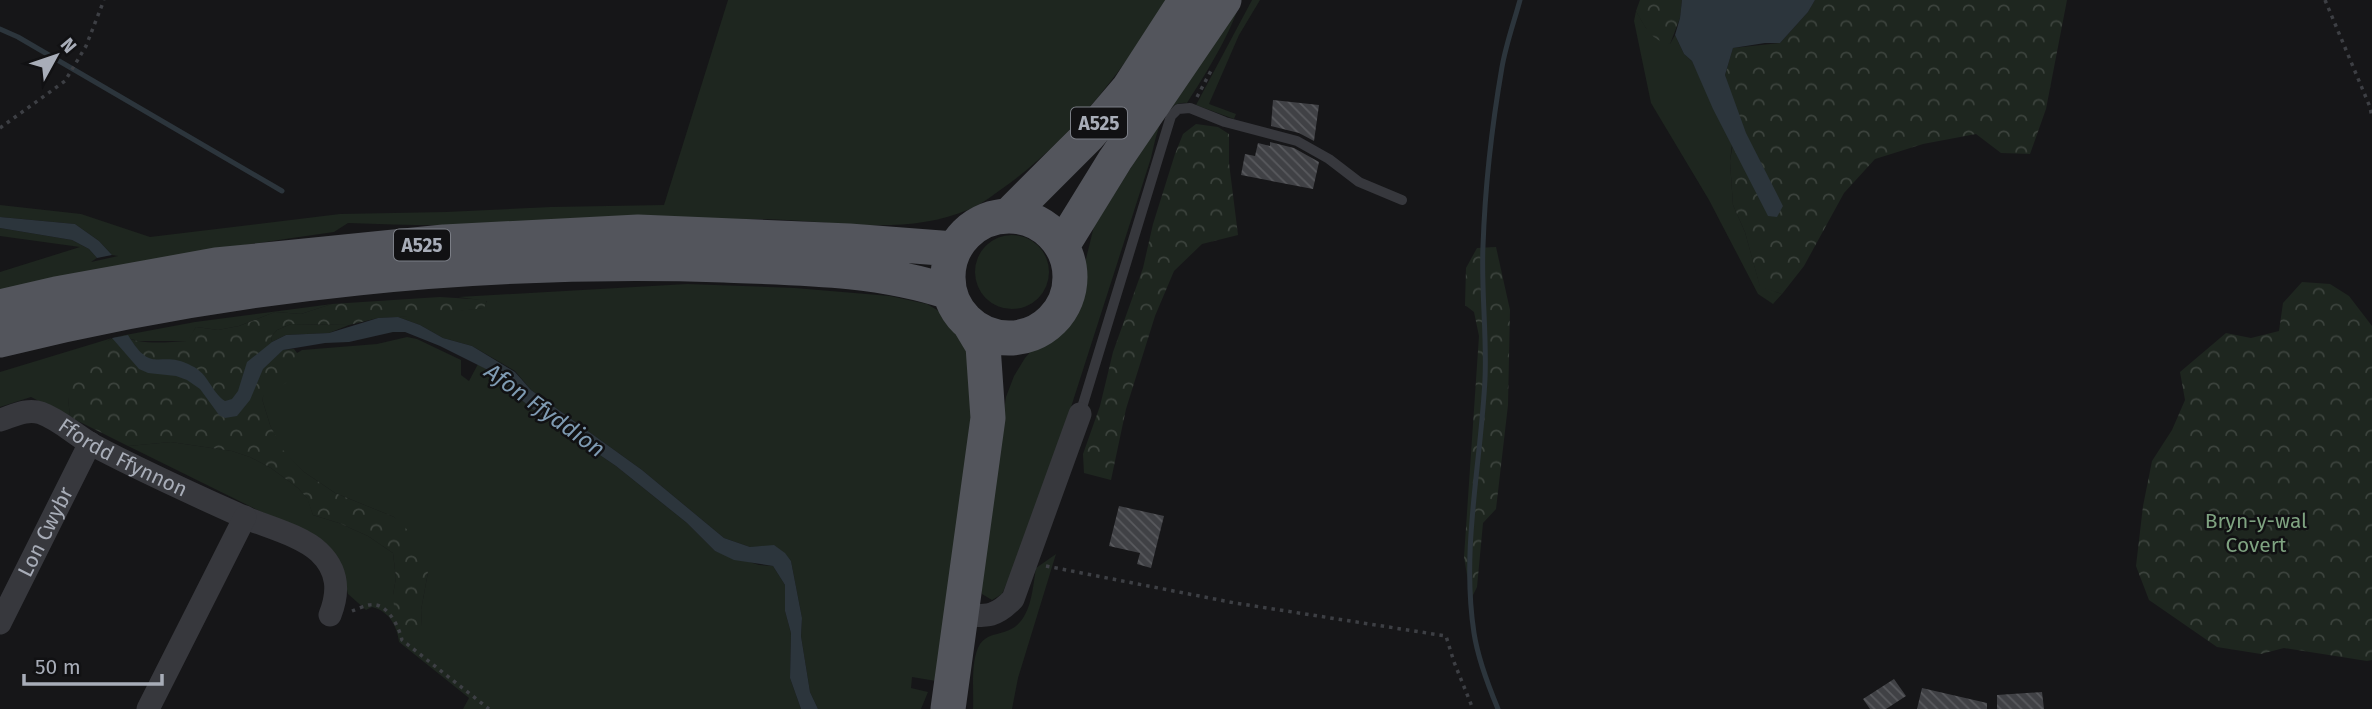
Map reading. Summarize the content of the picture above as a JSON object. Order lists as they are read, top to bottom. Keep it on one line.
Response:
{"streets":{"main road":["A525"],"street":["Ffordd Ffynnon","Lon Cwybr"]},"crossings":[["Ffordd Ffynnon","Lon Cwybr"]],"water":["Afon Ffyddion"],"parks":["Bryn-y-wal Covert"],"scale_bar":"50 m","north":"top right"}
